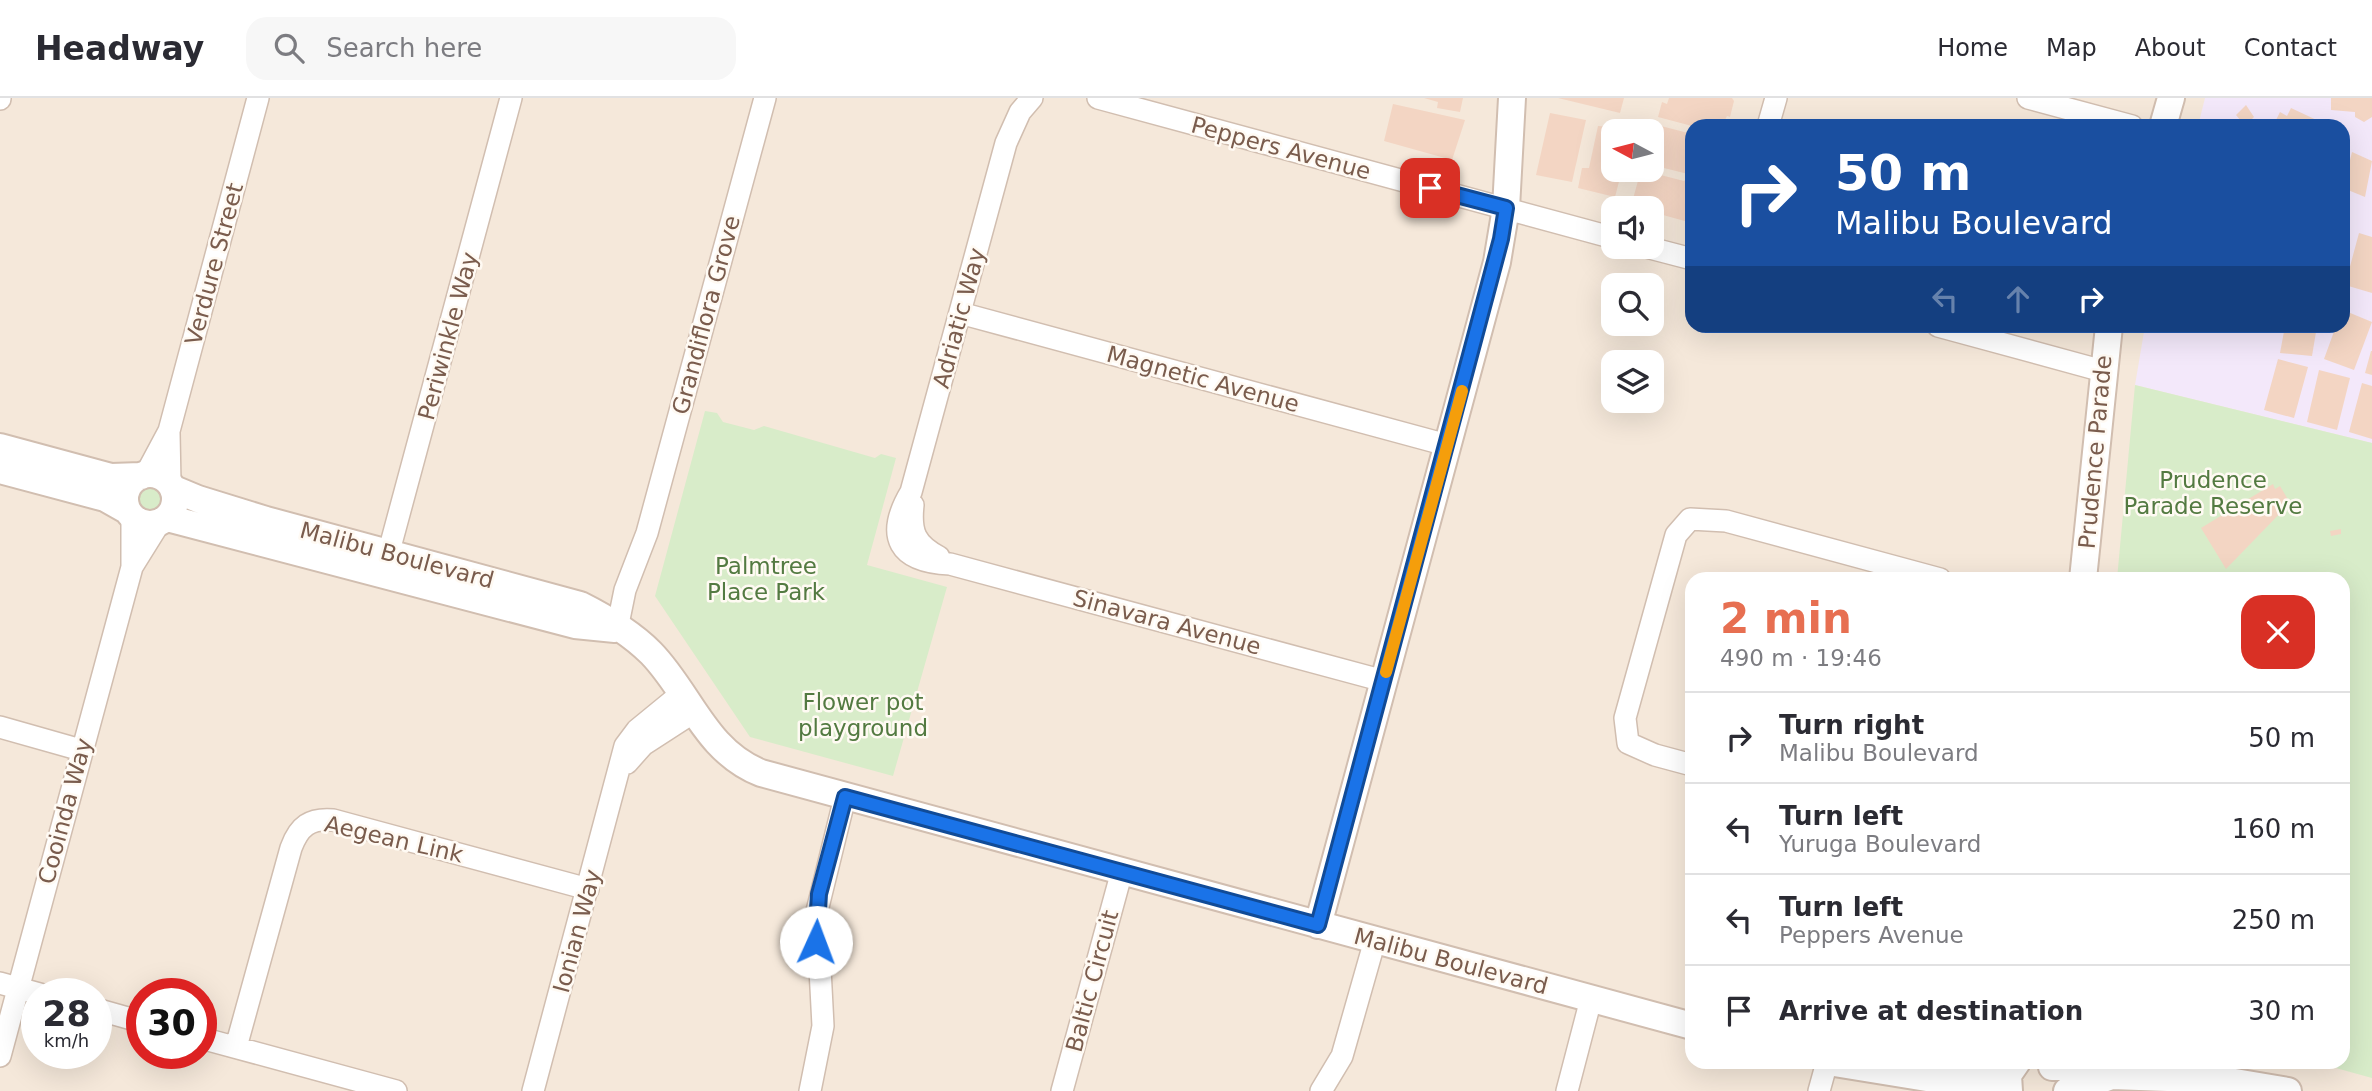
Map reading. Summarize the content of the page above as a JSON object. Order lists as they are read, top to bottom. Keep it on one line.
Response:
{"streets":{"street":["Peppers Avenue","Verdure Street","Grandiflora Grove","Adriatic Way","Periwinkle Way","Magnetic Avenue","Prudence Parade","Malibu Boulevard","Sinavara Avenue","Cooinda Way","Aegean Link","Ionian Way","Baltic Circuit"]},"crossings":[["Verdure Street","Malibu Boulevard"],["Verdure Street","Cooinda Way"],["Grandiflora Grove","Malibu Boulevard"],["Adriatic Way","Magnetic Avenue"],["Adriatic Way","Sinavara Avenue"],["Periwinkle Way","Malibu Boulevard"],["Malibu Boulevard","Cooinda Way"],["Malibu Boulevard","Ionian Way"],["Malibu Boulevard","Baltic Circuit"],["Aegean Link","Ionian Way"]],"parks":["Prudence Parade Reserve","Palmtree Place Park","Flower pot playground"],"north":"left","page":{"header":"Headway","search":"Search here","nav":["Home","Map","About","Contact"],"turn":["50 m","Malibu Boulevard"],"heading":["2 min","490 m · 19:46"],"list":[{"name":"Turn right","note":"Malibu Boulevard","value":"50 m"},{"name":"Turn left","note":"Yuruga Boulevard","value":"160 m"},{"name":"Turn left","note":"Peppers Avenue","value":"250 m"},{"name":"Arrive at destination","value":"30 m"}],"speed":"28 km/h","limit":"30"}}
